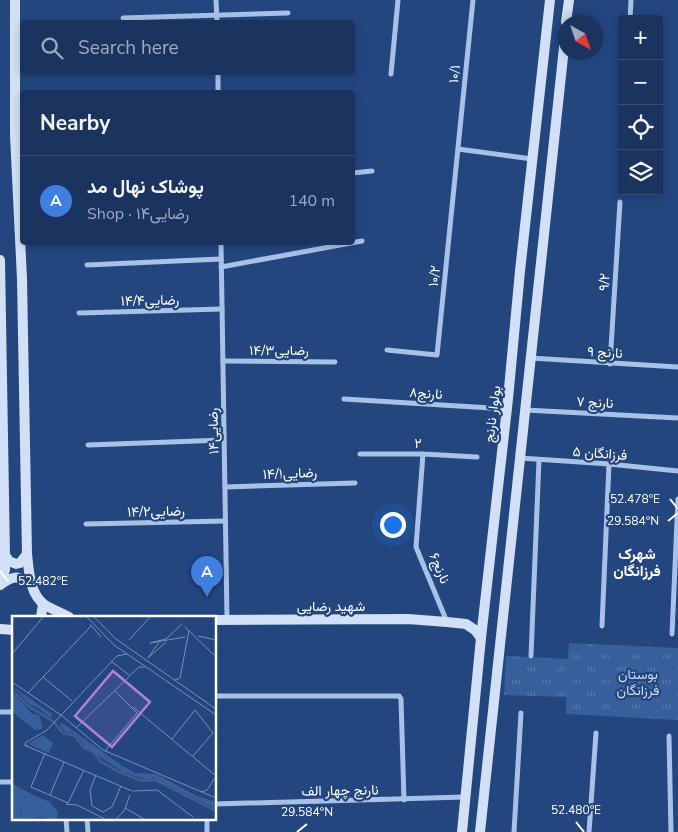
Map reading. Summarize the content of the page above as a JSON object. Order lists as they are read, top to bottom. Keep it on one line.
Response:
{"streets":{"main road":["بولوار نارنج","شهید رضایی"],"street":["۱۰/۱","۱۰/۲","۹/۲","رضایی۱۴/۴","رضایی۱۴/۳","نارنج ۹","نارنج۸","نارنج ۷","رضایی۱۴","۲","فرزانگان ۵","۱۴/۱رضایی","رضایی۱۴/۲","نارنج۶","نارنج چهار الف"]},"crossings":[["۱۰/۱","۱۰/۲"],["۹/۲","نارنج ۹"],["رضایی۱۴/۴","رضایی۱۴"],["رضایی۱۴/۳","رضایی۱۴"],["نارنج۸","بولوار نارنج"],["بولوار نارنج","نارنج چهار الف"],["رضایی۱۴","۱۴/۱رضایی"],["رضایی۱۴","رضایی۱۴/۲"],["رضایی۱۴","شهید رضایی"],["۲","نارنج۶"],["نارنج۶","شهید رضایی"]],"districts":["شهرک فرزانگان"],"parks":["بوستان فرزانگان"],"north":"bottom right","page":{"map_buttons":["+","−"],"search":"Search here","heading":"Nearby","list":[{"mark":"A","name":"پوشاک نهال مد","note":"Shop · رضایی۱۴","value":"140 m"}],"pins":"A"},"coordinates":["52.478°E","29.584°N","52.482°E","52.480°E"]}
